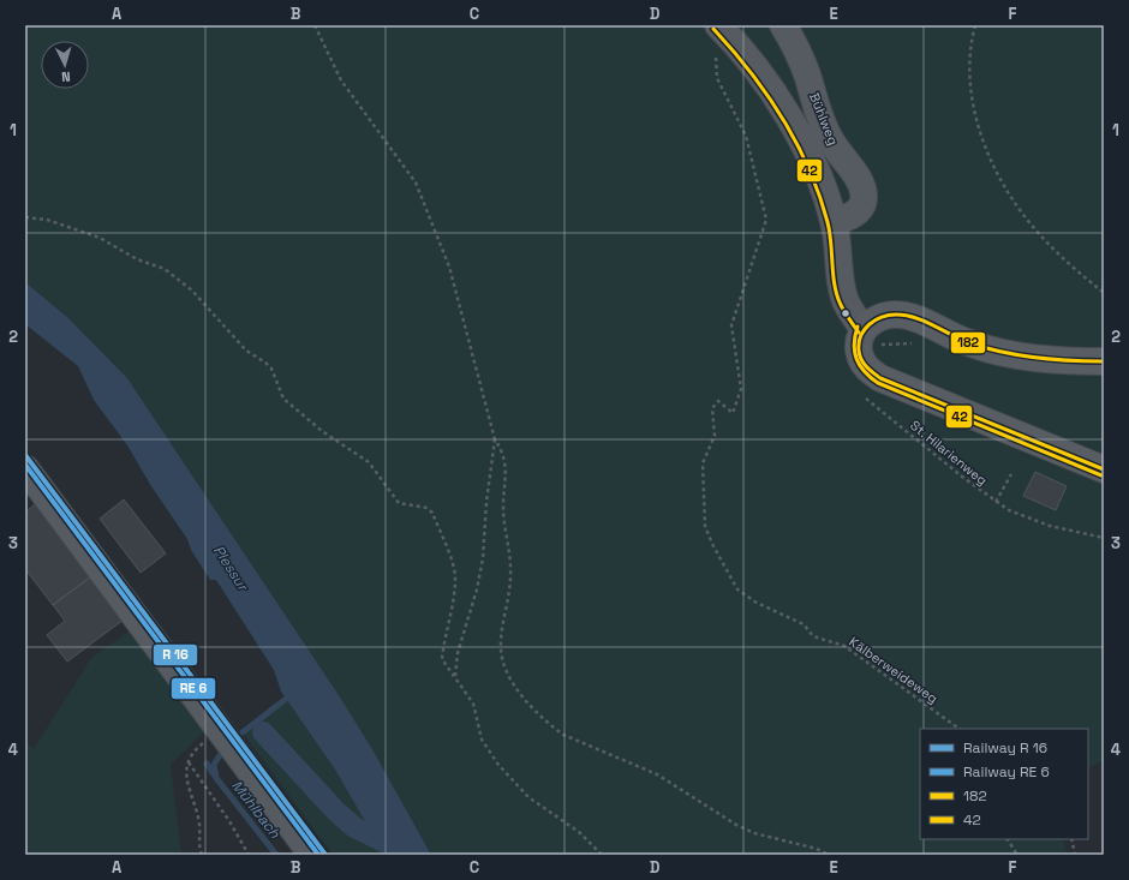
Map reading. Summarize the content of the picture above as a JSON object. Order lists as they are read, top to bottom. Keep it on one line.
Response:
{"streets":{"street":["Bühlweg"],"path":["St. Hilarienweg","Kälberweideweg"]},"water":["Plessur","Mühlbach"],"lines":["transit line 42","transit line 182"],"legend":["Railway R 16","Railway RE 6","182","42"],"north":"bottom","grid":{"columns":["A","B","C","D","E","F"],"rows":["1","2","3","4"]}}
